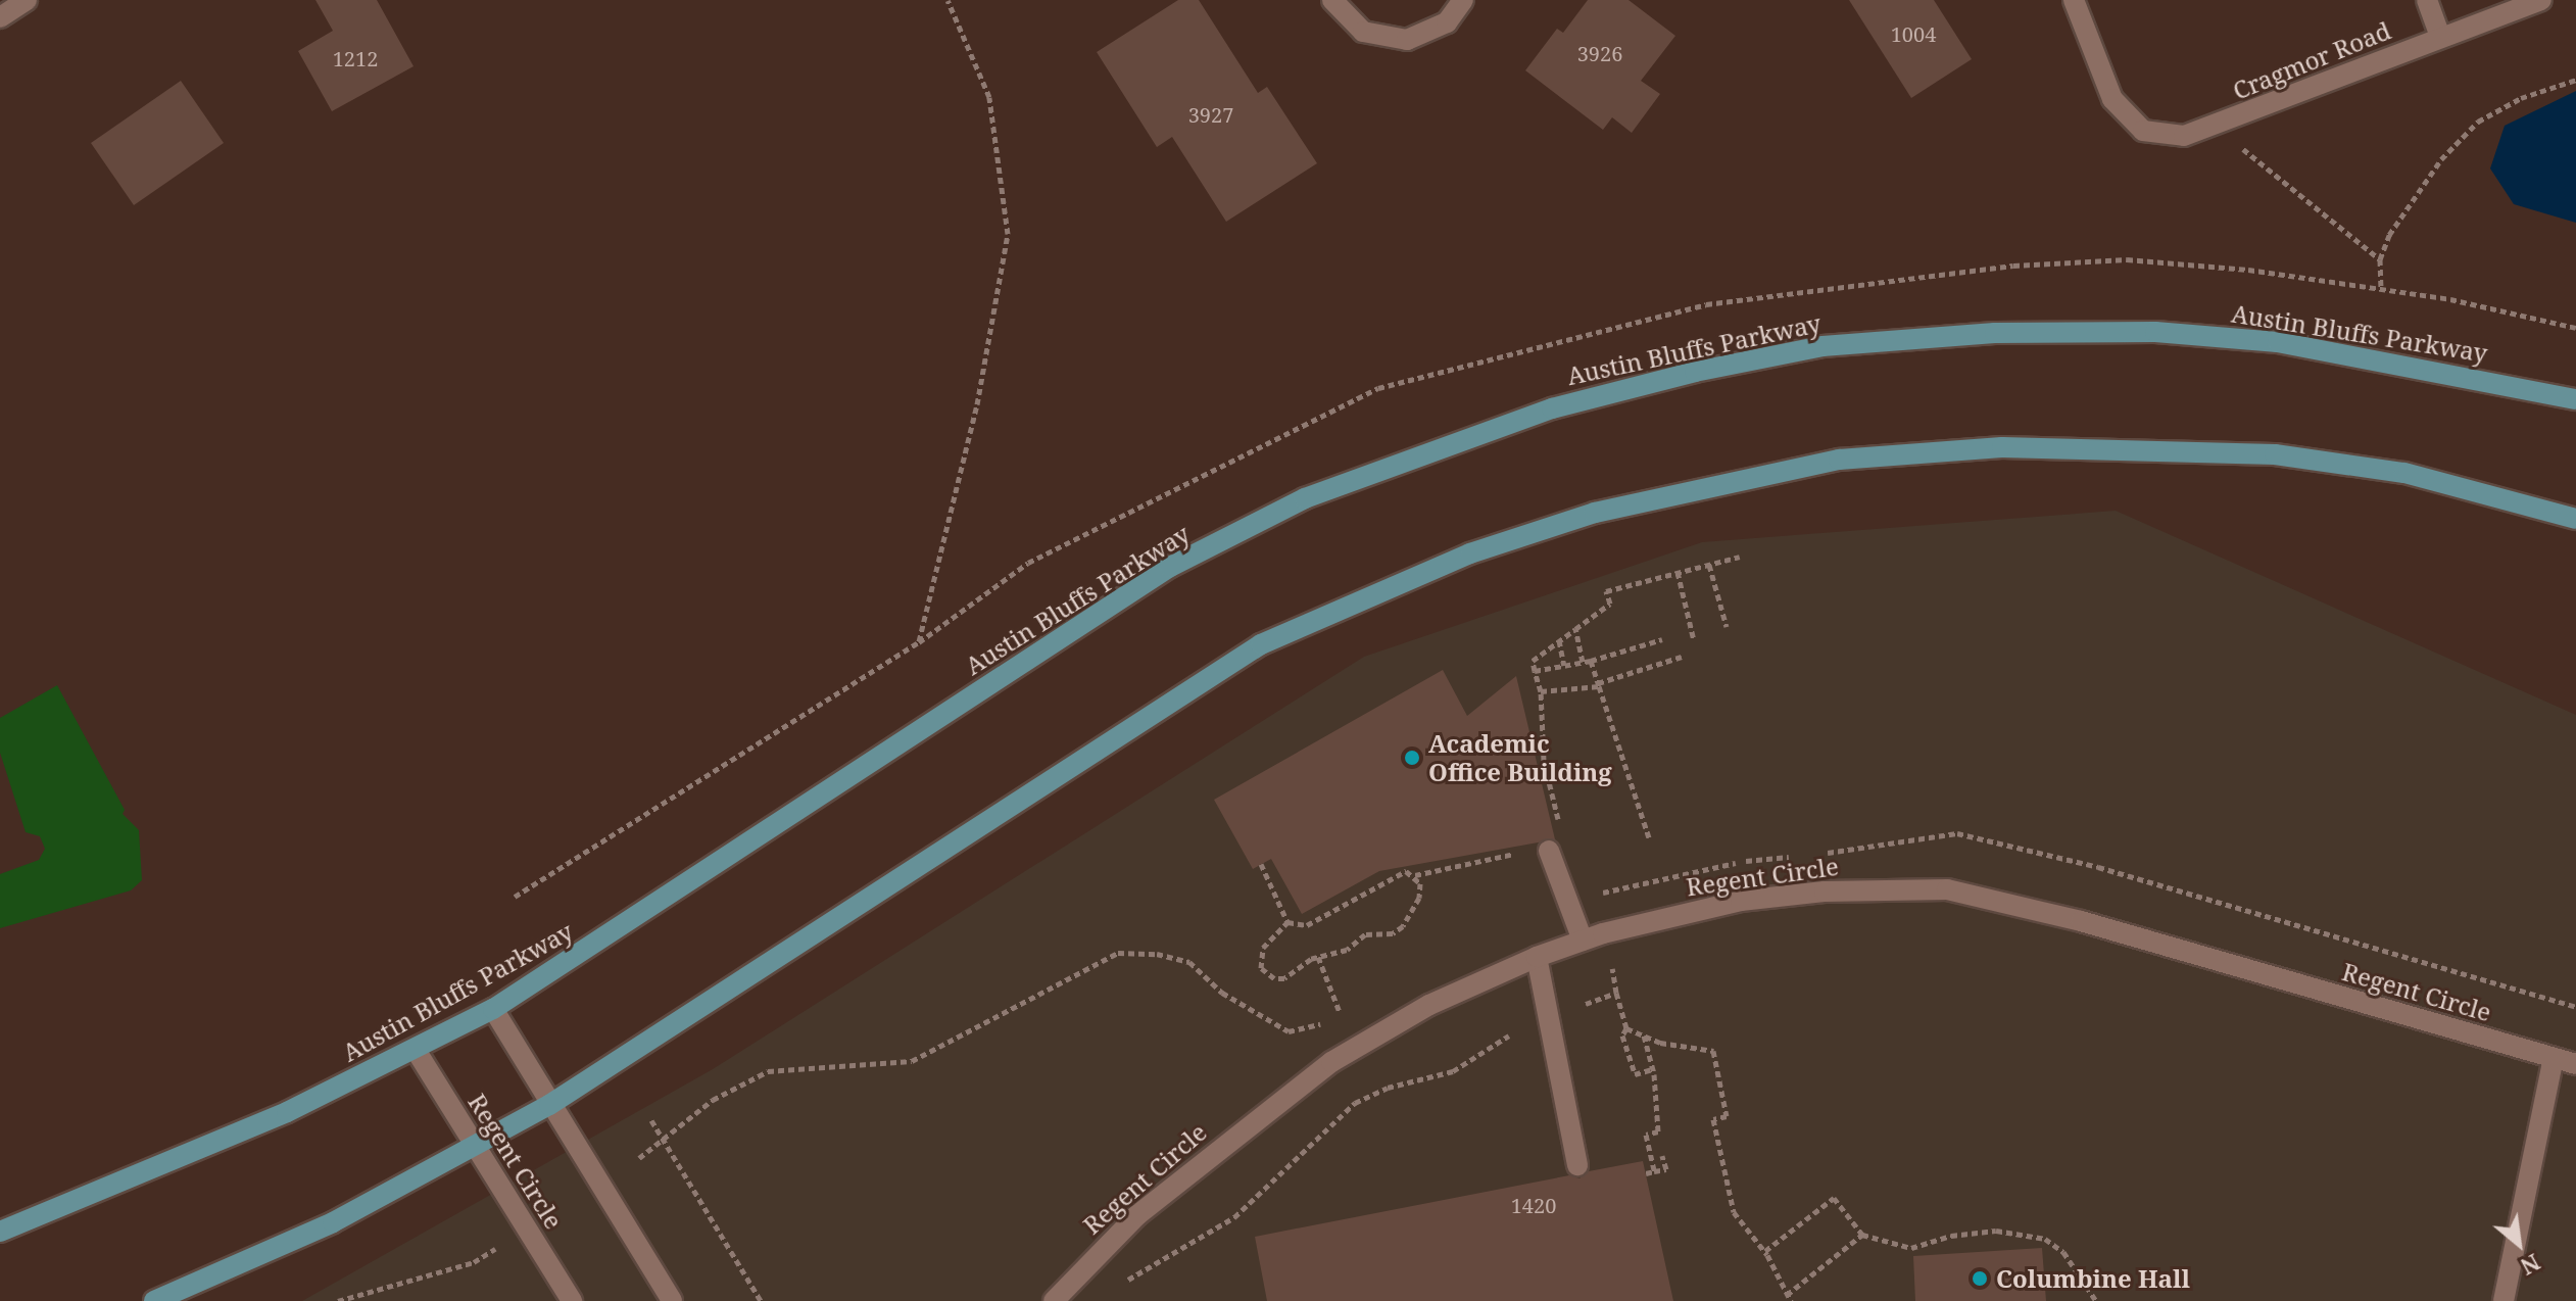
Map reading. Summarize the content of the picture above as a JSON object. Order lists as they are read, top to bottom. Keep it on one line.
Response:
{"streets":{"main road":["Austin Bluffs Parkway"],"street":["Cragmor Road","Regent Circle"]},"crossings":[["Austin Bluffs Parkway","Regent Circle"]],"places":["Academic Office Building","Columbine Hall"],"house_numbers":["1004","3926","1212","3927","1420"],"north":"bottom right"}
